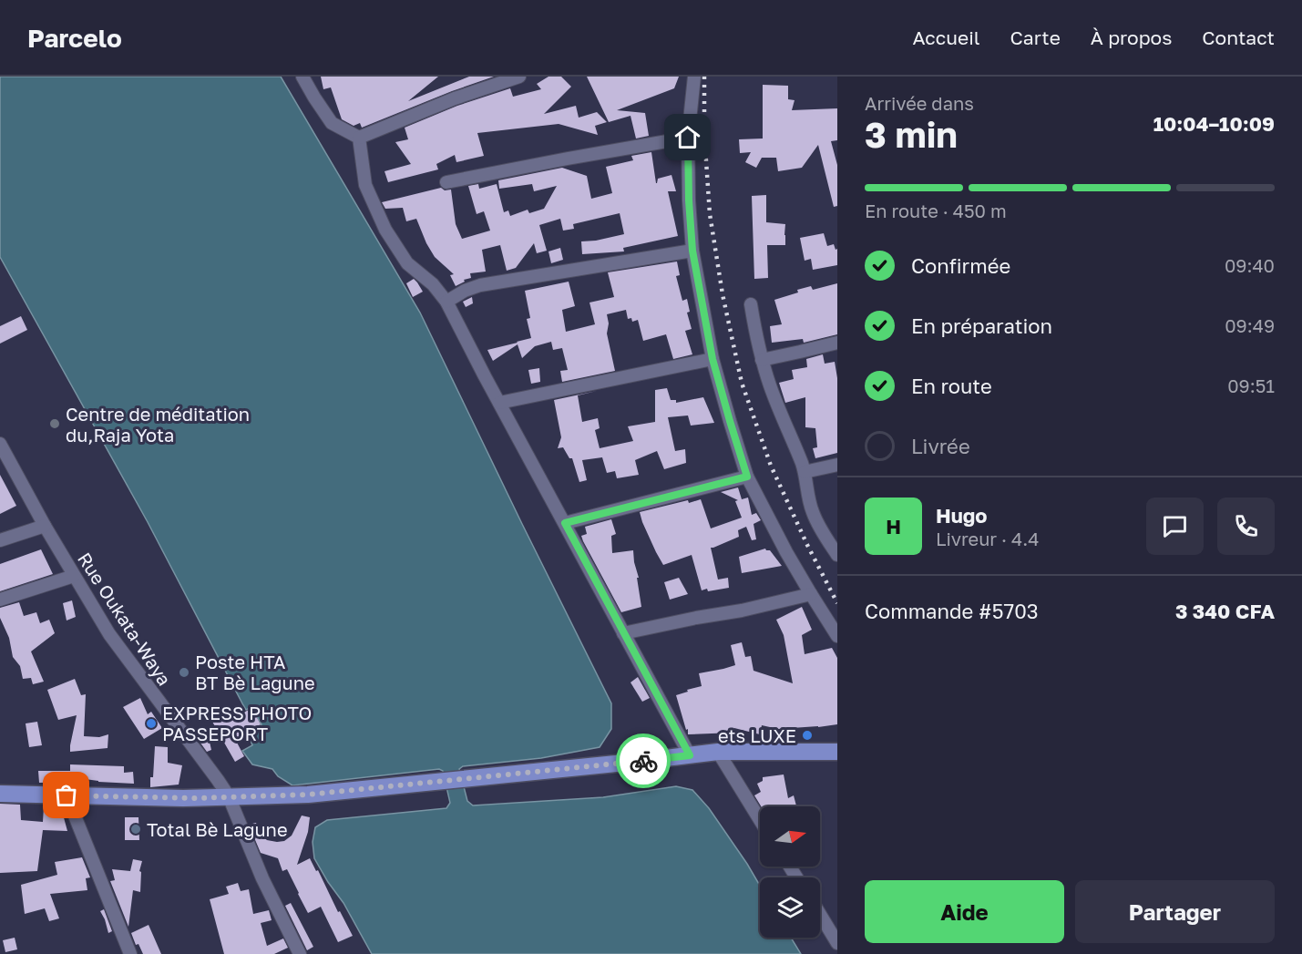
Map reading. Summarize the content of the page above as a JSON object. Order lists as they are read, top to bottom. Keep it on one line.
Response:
{"streets":{"street":["Rue Oukata-Waya"]},"places":["Centre de méditation du,Raja Yota","Poste HTA BT Bè Lagune","EXPRESS PHOTO PASSEPORT","ets LUXE","Total Bè Lagune"],"north":"right","page":{"header":"Parcelo","nav":["Accueil","Carte","À propos","Contact"],"heading":["3 min","Arrivée dans","10:04–10:09"],"panel":["Hugo","Livreur · 4.4","Commande #5703","3 340 CFA"],"bar":"En route · 450 m","list":[["Confirmée","09:40"],["En préparation","09:49"],["En route","09:51"],"Livrée"],"round":"H","buttons":["Aide","Partager"]}}
